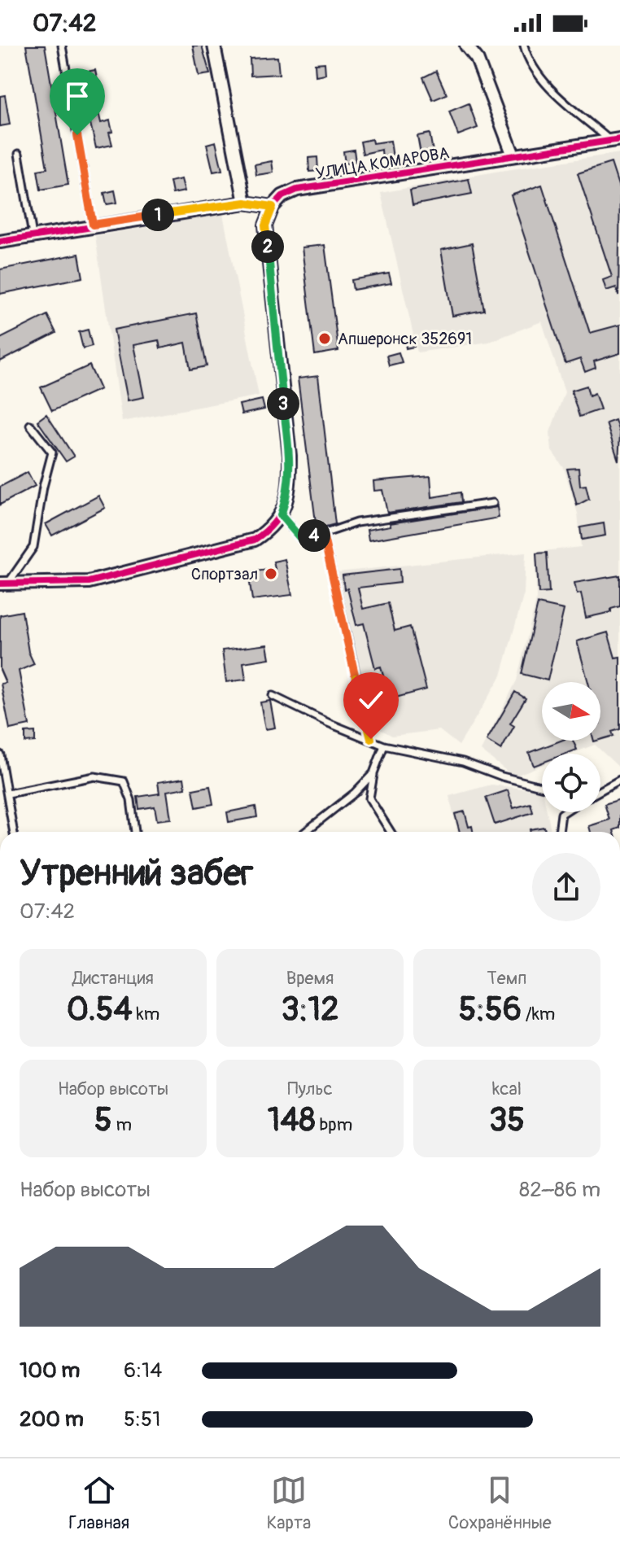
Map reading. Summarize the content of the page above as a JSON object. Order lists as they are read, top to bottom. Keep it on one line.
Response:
{"streets":{"street":["УЛИЦА КОМАРОВА"]},"places":["Апшеронск 352691","Спортзал"],"north":"right","page":{"status":"07:42","pins":["1","2","3","4"],"heading":["Утренний забег","07:42"],"stats":[["Дистанция","0.54 km"],["Время","3:12"],["Темп","5:56 /km"],["Набор высоты","5 m"],["Пульс","148 bpm"],["kcal","35"]],"chart":["Набор высоты","82–86 m"],"list":[{"name":"100 m","note":"6:14"},{"name":"200 m","note":"5:51"}],"tabs":["Главная","Карта","Сохранённые"]}}
